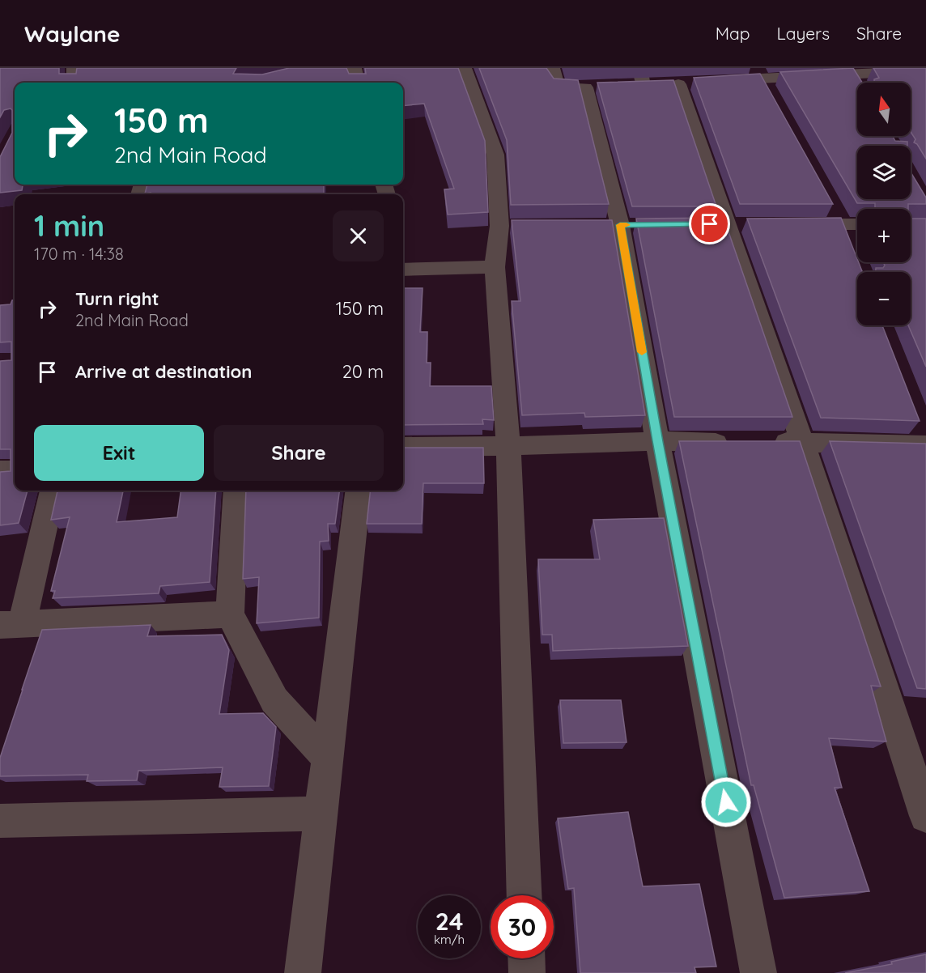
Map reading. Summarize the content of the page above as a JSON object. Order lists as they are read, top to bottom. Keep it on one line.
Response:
{"north":"top","page":{"header":"Waylane","nav":["Map","Layers","Share"],"map_buttons":["+","−"],"turn":["150 m","2nd Main Road"],"heading":["1 min","170 m · 14:38"],"list":[{"name":"Turn right","note":"2nd Main Road","value":"150 m"},{"name":"Arrive at destination","value":"20 m"}],"buttons":["Exit","Share"],"speed":"24 km/h","limit":"30"}}
